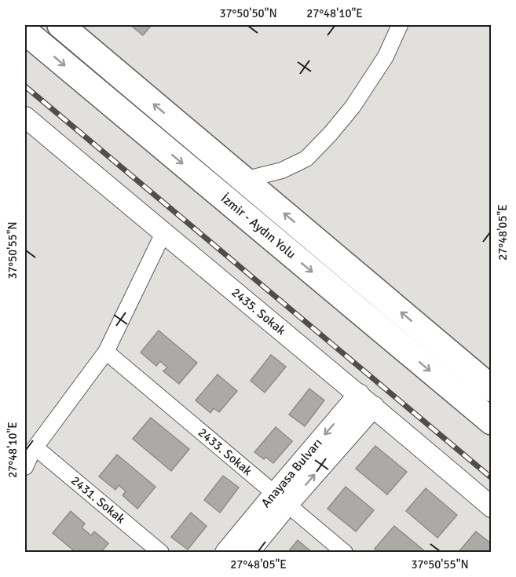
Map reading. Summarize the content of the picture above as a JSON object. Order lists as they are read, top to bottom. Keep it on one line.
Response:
{"streets":{"highway":["İzmir - Aydın Yolu"],"street":["2435. Sokak","2433. Sokak","Anayasa Bulvarı","2431. Sokak"]},"crossings":[["2435. Sokak","Anayasa Bulvarı"],["2433. Sokak","Anayasa Bulvarı"]],"coordinates":["37°50'50\"N","27°48'10\"E","27°48'05\"E","37°50'55\"N"]}
